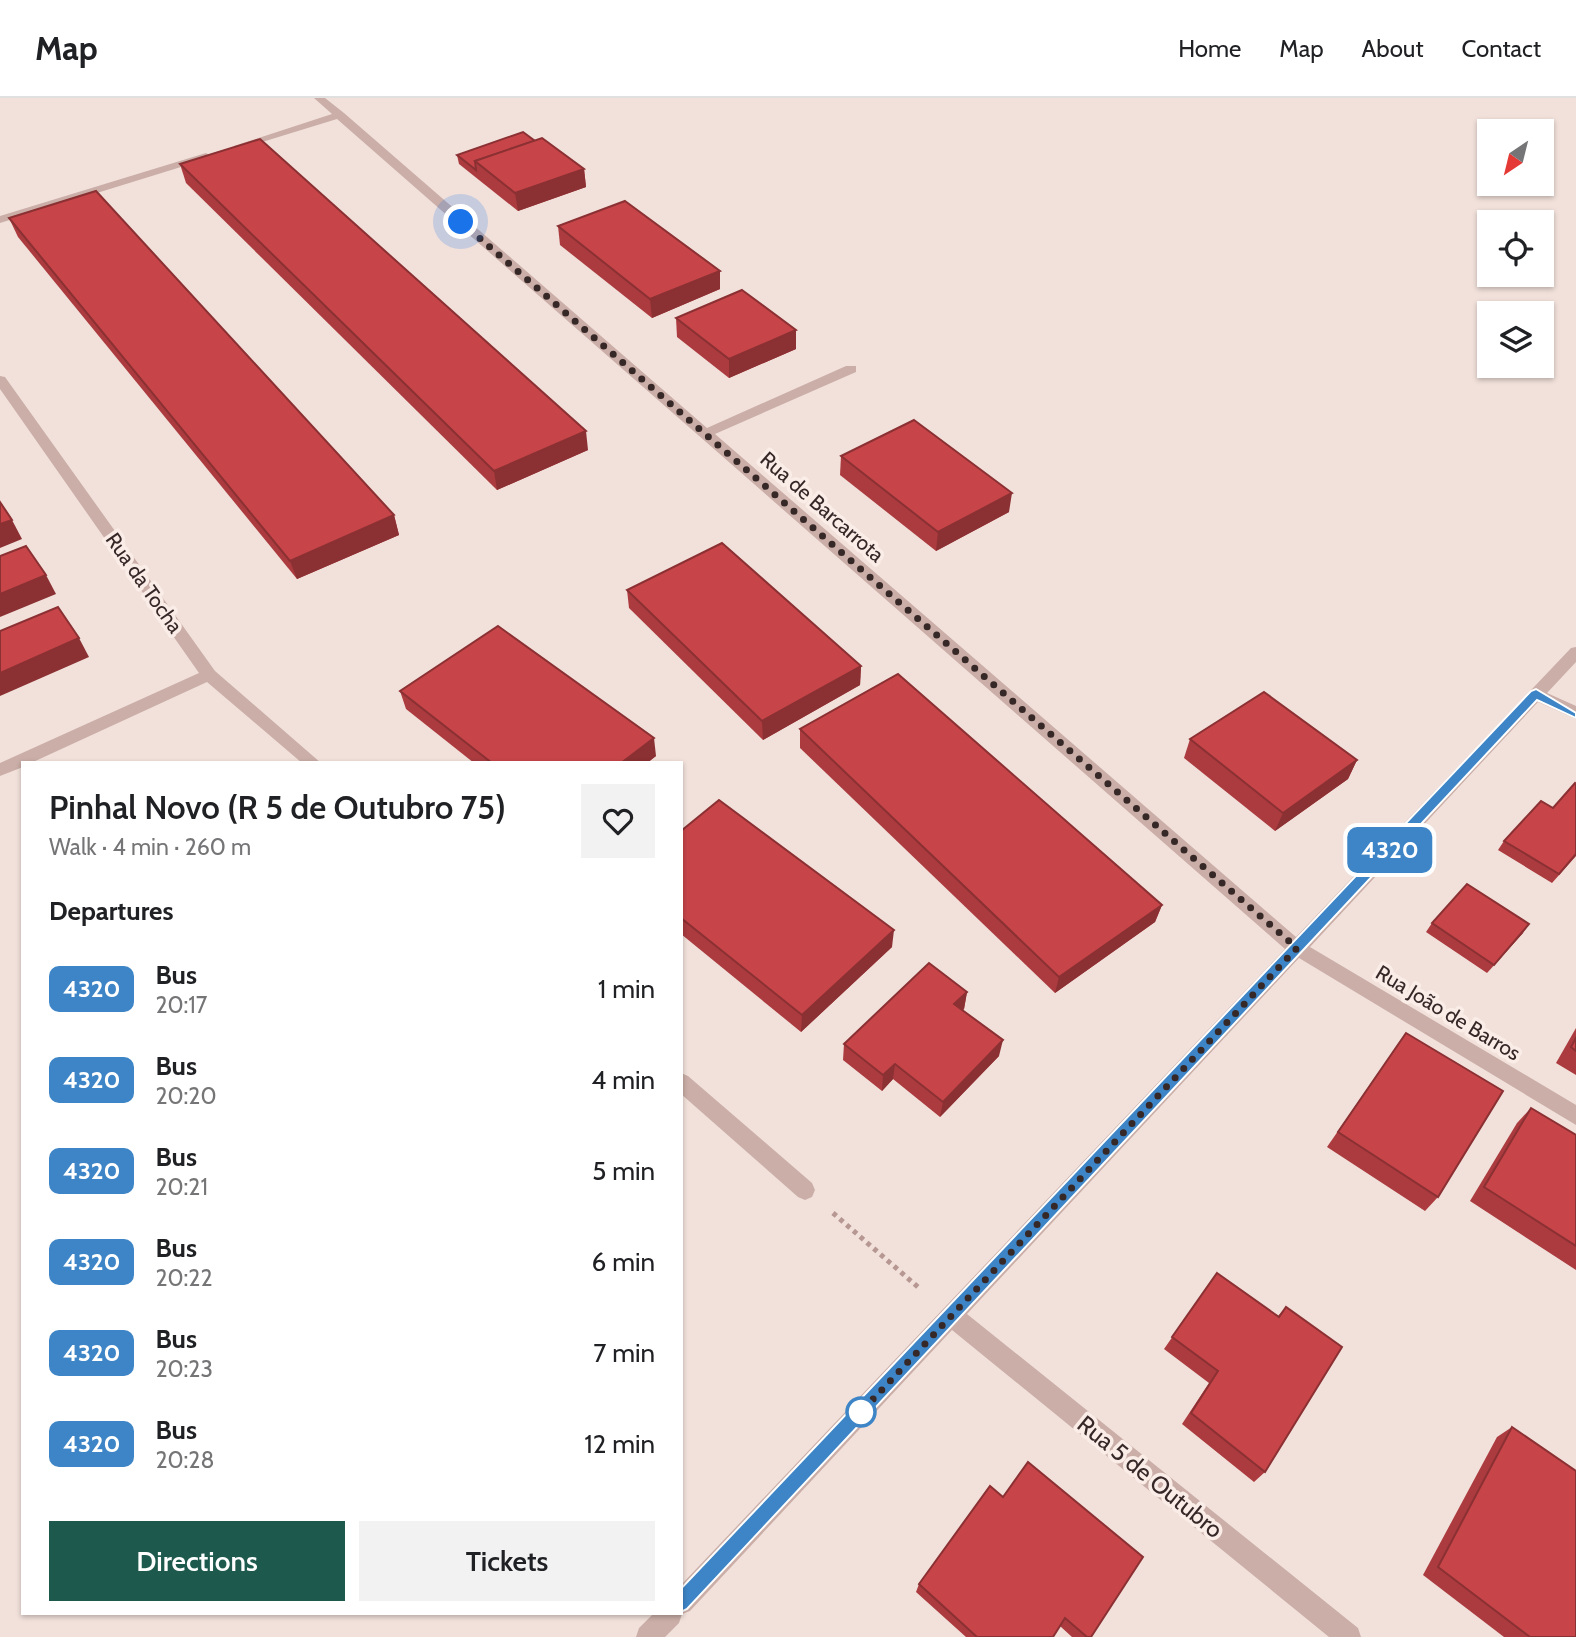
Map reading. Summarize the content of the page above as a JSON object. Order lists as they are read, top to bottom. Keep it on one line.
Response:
{"streets":{"street":["Rua de Barcarrota","Rua da Tocha","Rua João de Barros","Rua 5 de Outubro"]},"crossings":[["Rua de Barcarrota","Rua João de Barros"]],"lines":["bus line 4320"],"north":"bottom left","page":{"header":"Map","nav":["Home","Map","About","Contact"],"on_map":"4320","heading":[["Pinhal Novo (R 5 de Outubro 75)","Walk · 4 min · 260 m"],"Departures"],"list":[{"mark":"4320","name":"Bus","note":"20:17","value":"1 min"},{"mark":"4320","name":"Bus","note":"20:20","value":"4 min"},{"mark":"4320","name":"Bus","note":"20:21","value":"5 min"},{"mark":"4320","name":"Bus","note":"20:22","value":"6 min"},{"mark":"4320","name":"Bus","note":"20:23","value":"7 min"},{"mark":"4320","name":"Bus","note":"20:28","value":"12 min"}],"buttons":["Directions","Tickets"]}}
